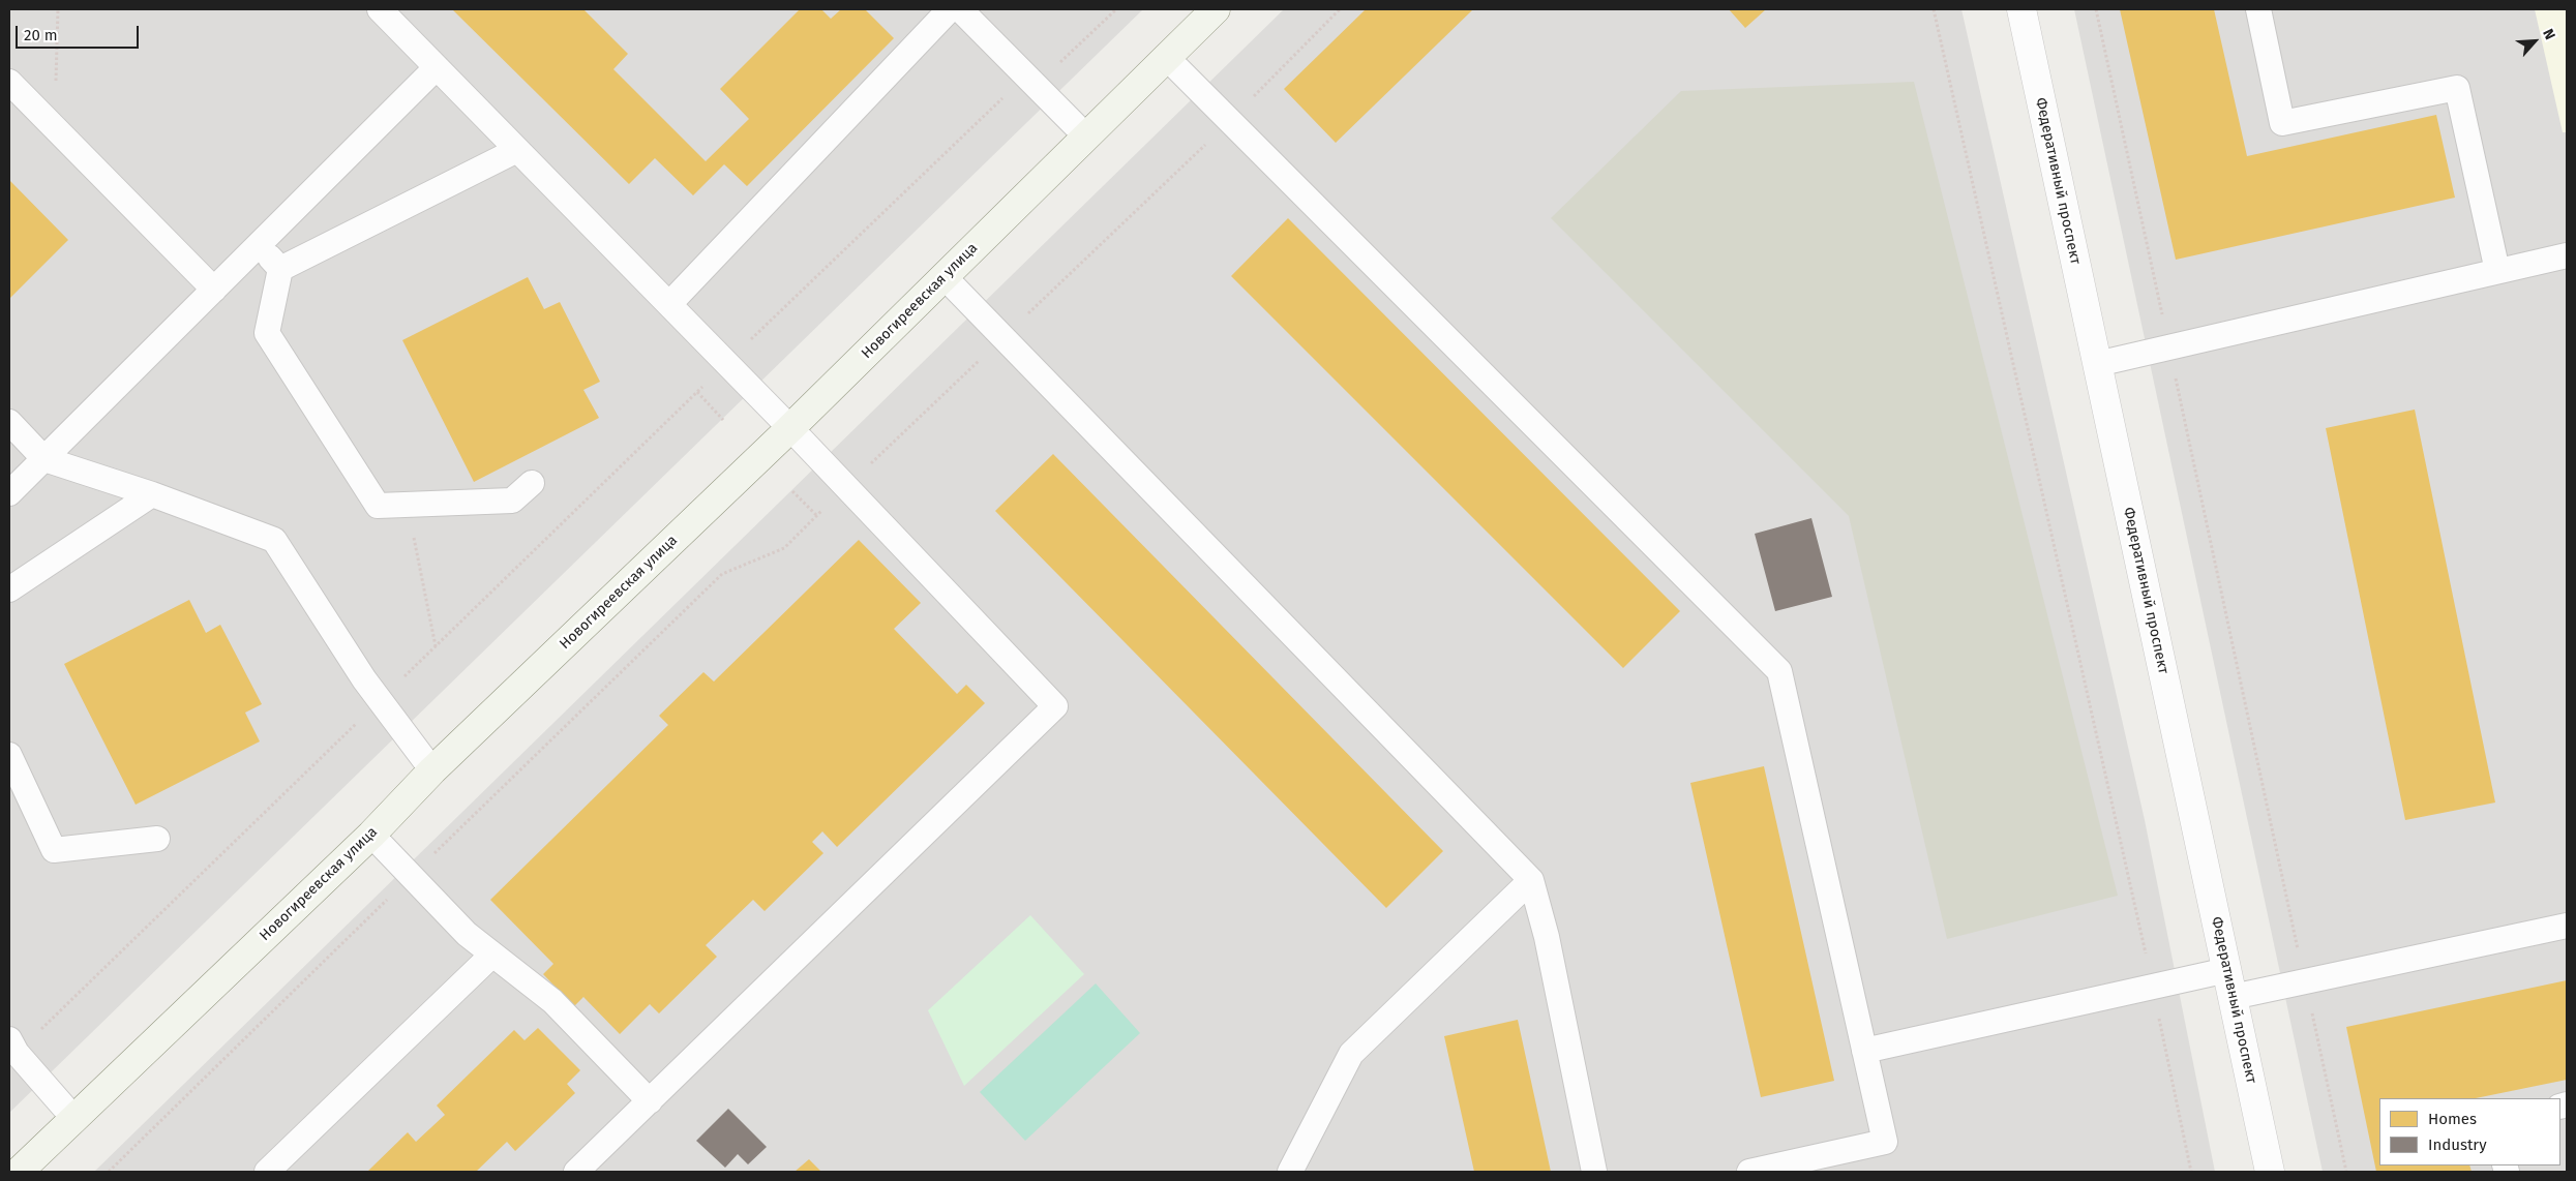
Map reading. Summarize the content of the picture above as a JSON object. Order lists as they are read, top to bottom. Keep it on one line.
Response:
{"streets":{"main road":["Новогиреевская улица"],"street":["Федеративный проспект"]},"legend":["Homes","Industry"],"scale_bar":"20 m","north":"top right"}
